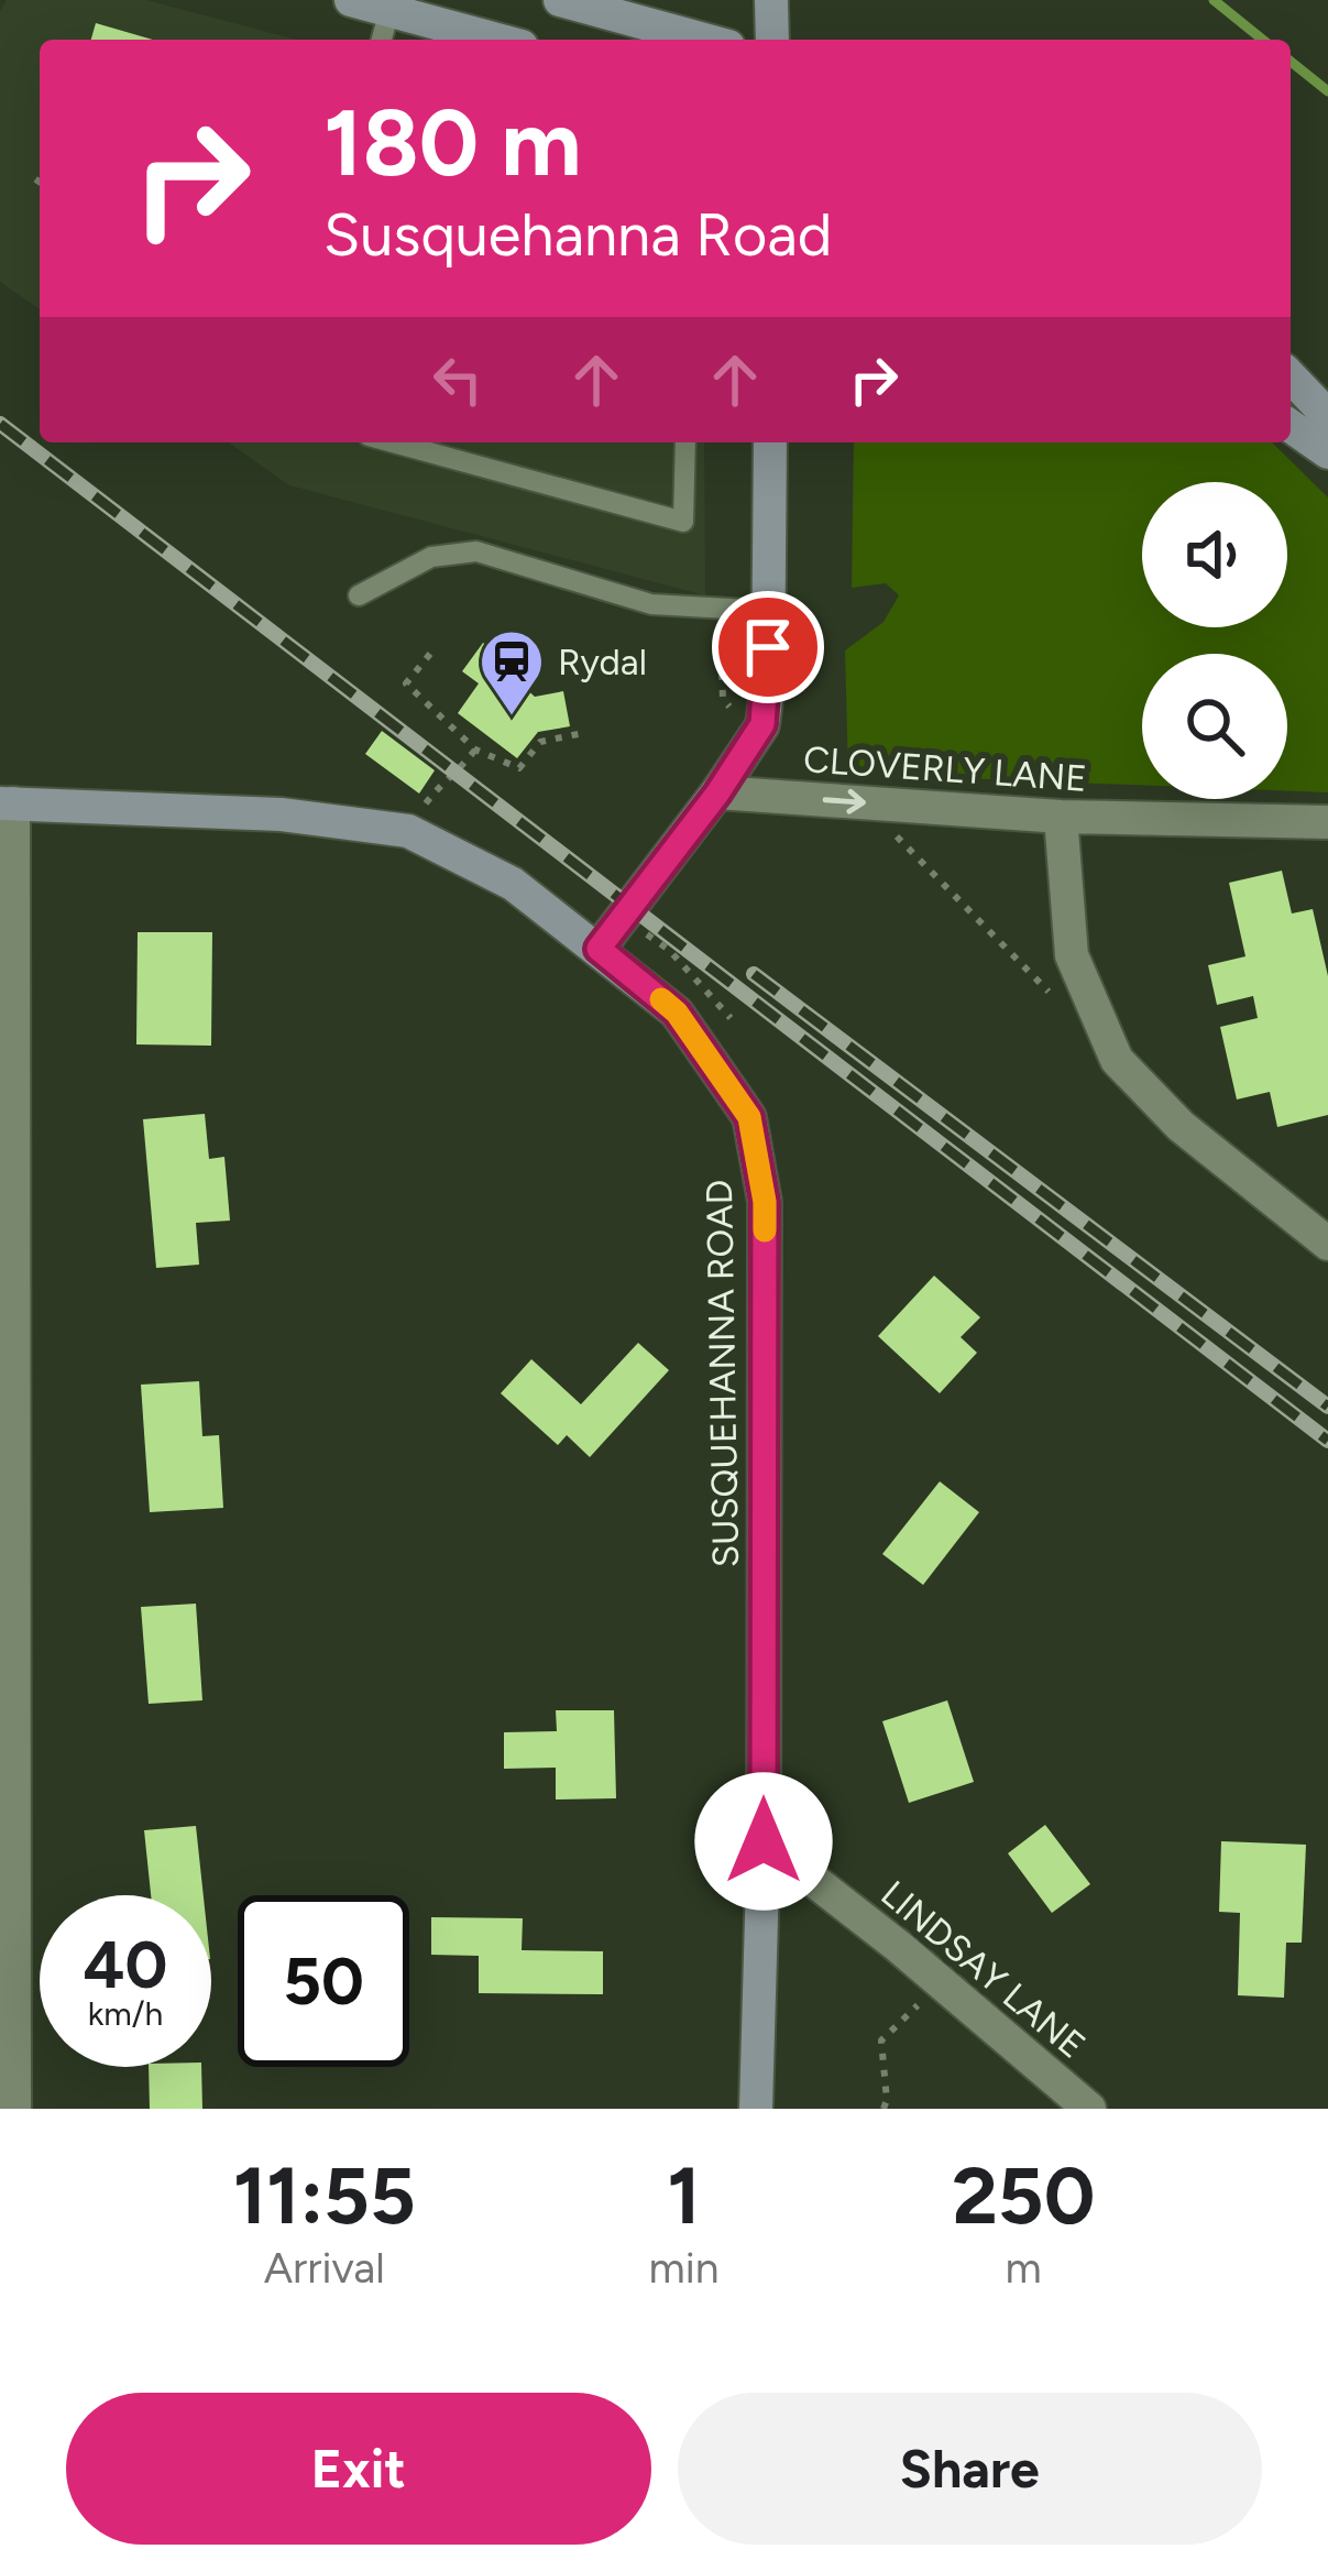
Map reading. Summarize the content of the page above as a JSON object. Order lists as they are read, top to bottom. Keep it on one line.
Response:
{"streets":{"main road":["SUSQUEHANNA ROAD"],"street":["CLOVERLY LANE","LINDSAY LANE"]},"crossings":[["SUSQUEHANNA ROAD","LINDSAY LANE"]],"one_way":["CLOVERLY LANE"],"places":{"station":["Rydal"]},"page":{"turn":["180 m","Susquehanna Road"],"speed":"40 km/h","limit":"50","eta":["11:55","Arrival","1","min","250","m"],"buttons":["Exit","Share"]}}
